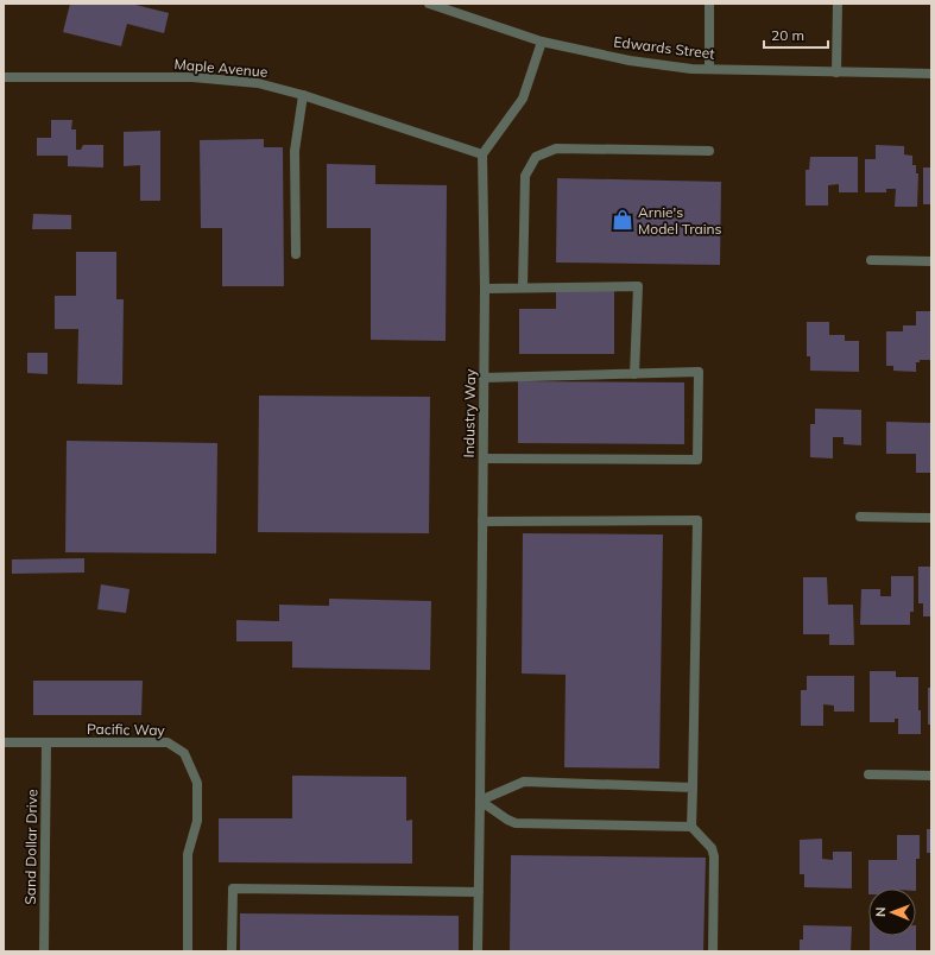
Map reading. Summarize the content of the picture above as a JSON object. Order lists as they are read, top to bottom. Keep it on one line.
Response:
{"streets":{"street":["Edwards Street","Maple Avenue","Industry Way","Pacific Way","Sand Dollar Drive"]},"crossings":[["Maple Avenue","Industry Way"],["Pacific Way","Sand Dollar Drive"]],"places":{"shop":["Arnie's Model Trains"]},"scale_bar":"20 m","north":"left"}
